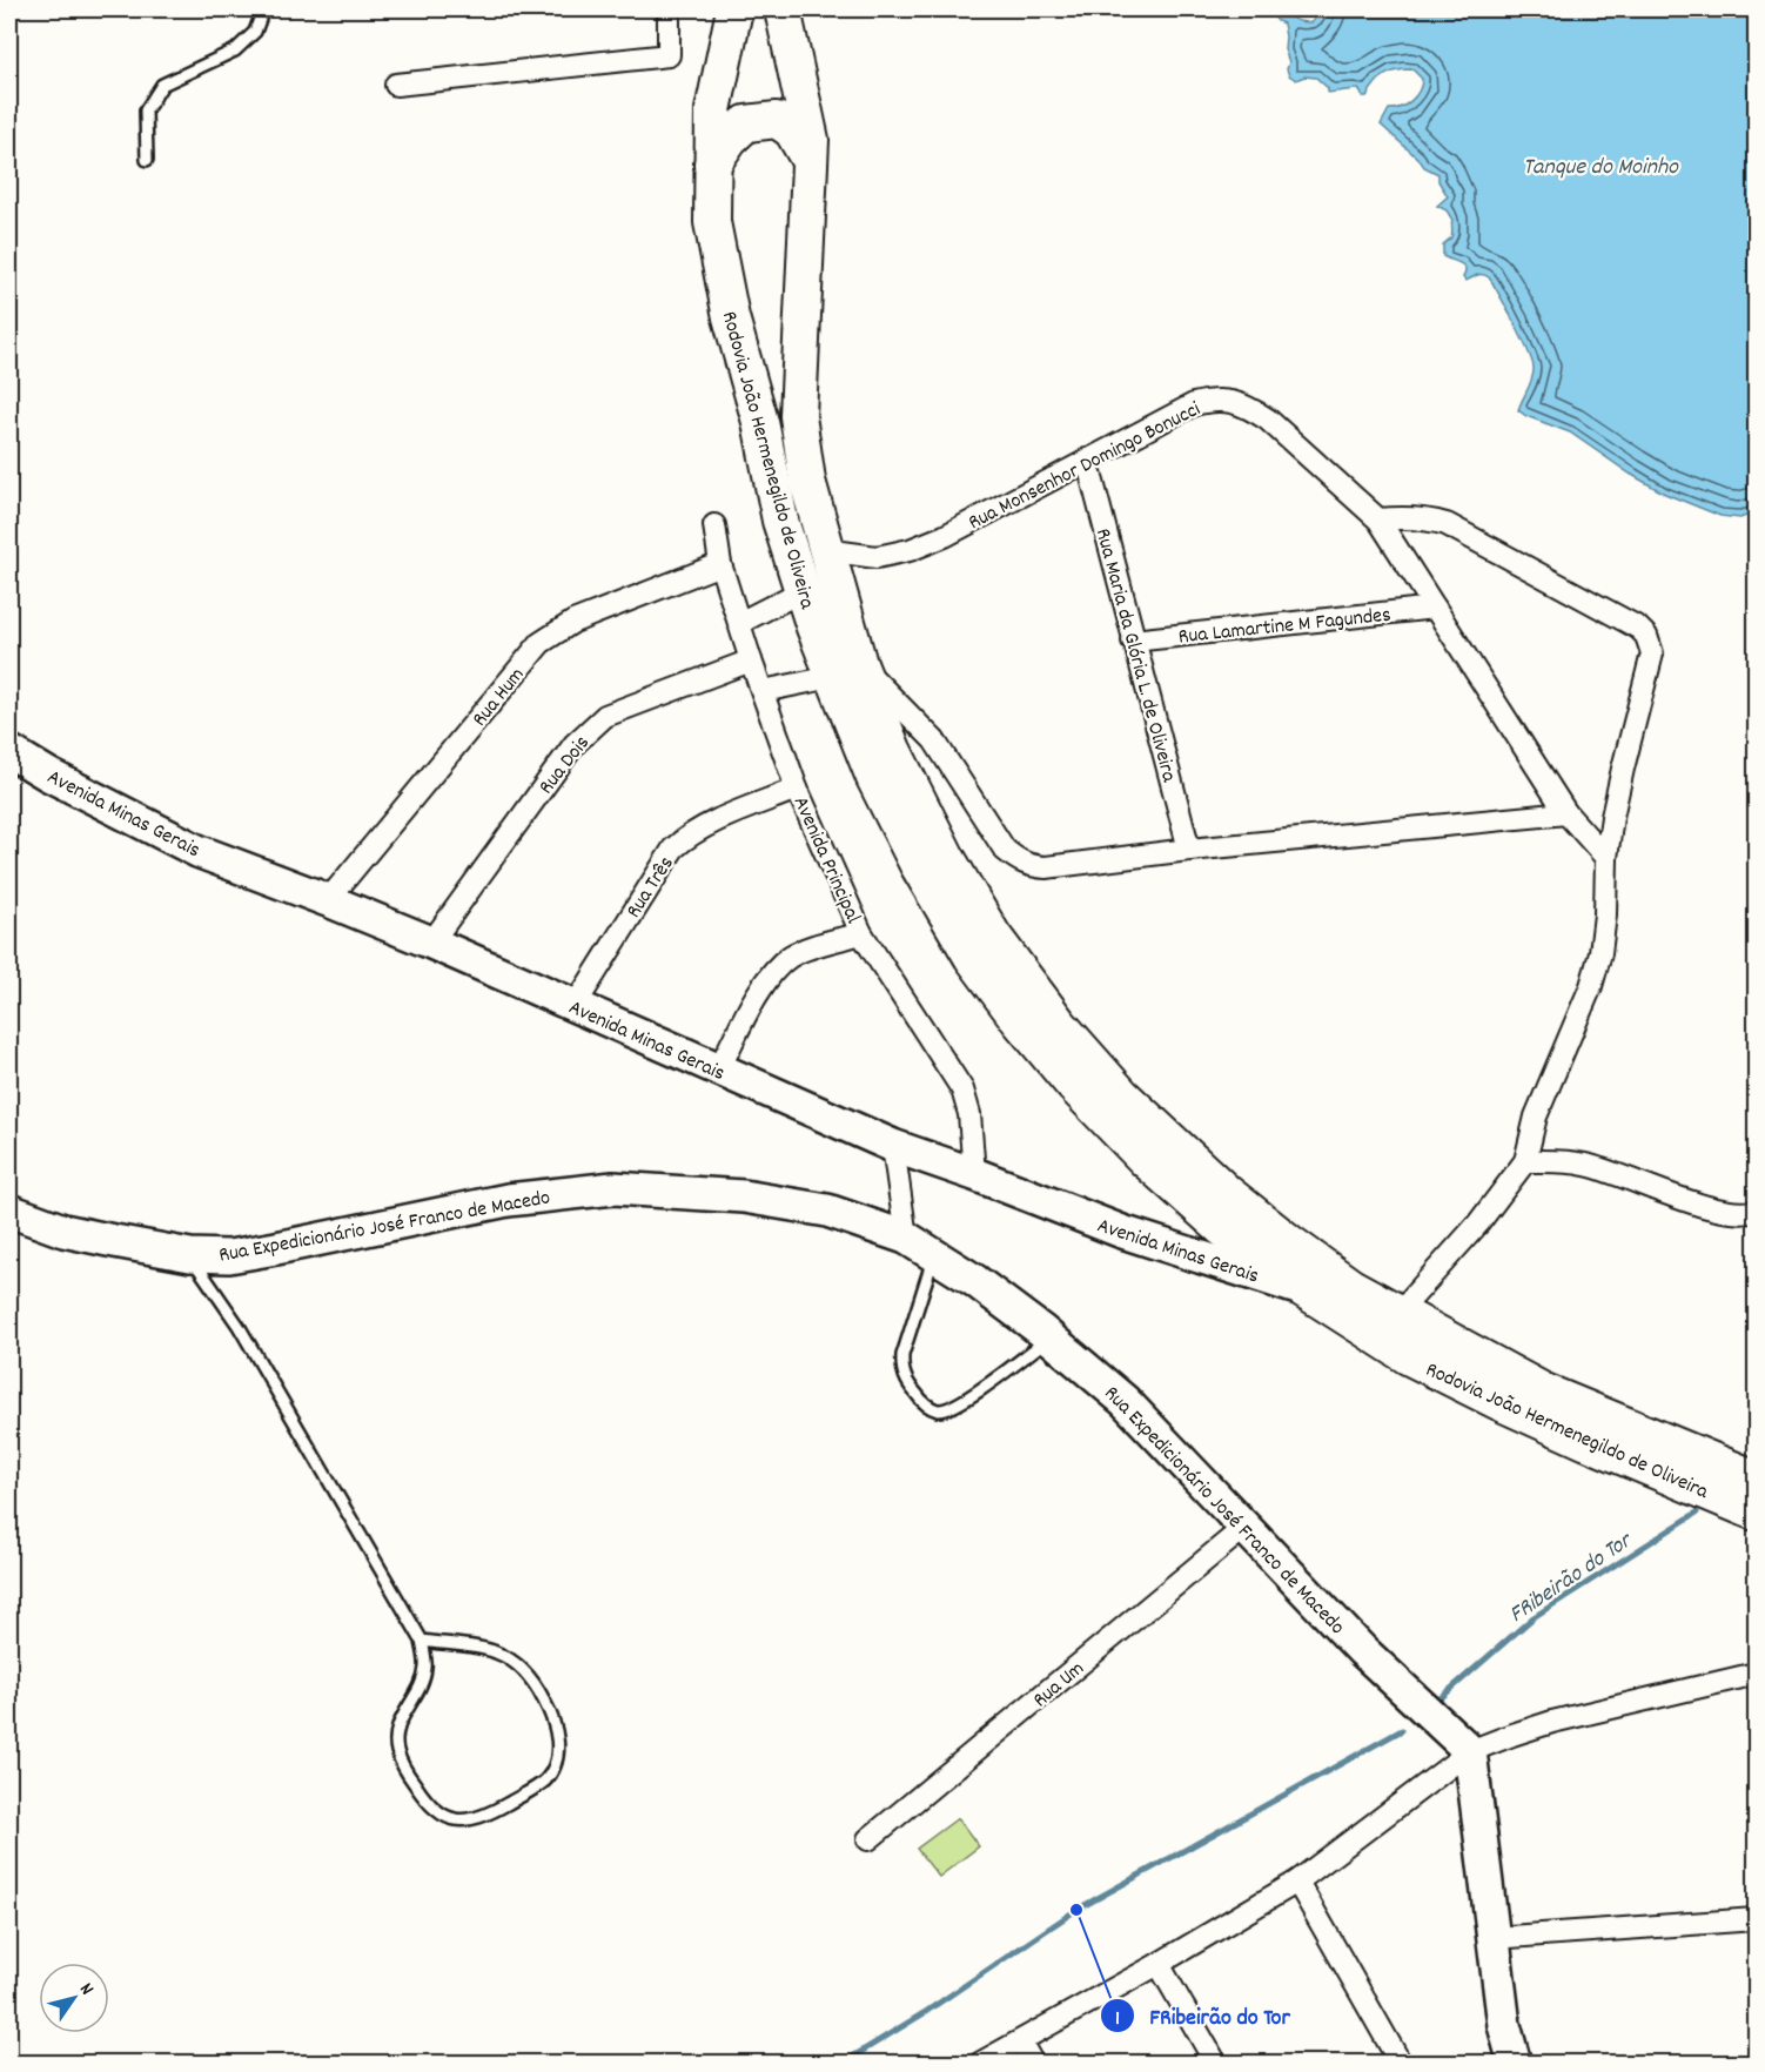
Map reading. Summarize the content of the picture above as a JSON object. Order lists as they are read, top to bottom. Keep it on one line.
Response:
{"streets":{"main road":["Rodovia João Hermenegildo de Oliveira"],"street":["Rua Monsenhor Domingo Bonucci","Rua Lamartine M Fagundes","Rua Maria da Glória L. de Oliveira","Rua Hum","Rua Dois","Avenida Minas Gerais","Avenida Principal","Rua Três","Rua Expedicionário José Franco de Macedo","Rua Um"]},"crossings":[["Rodovia João Hermenegildo de Oliveira","Rua Monsenhor Domingo Bonucci"],["Rodovia João Hermenegildo de Oliveira","Avenida Minas Gerais"],["Rua Monsenhor Domingo Bonucci","Rua Lamartine M Fagundes"],["Rua Monsenhor Domingo Bonucci","Rua Maria da Glória L. de Oliveira"],["Rua Lamartine M Fagundes","Rua Maria da Glória L. de Oliveira"],["Rua Hum","Avenida Minas Gerais"],["Rua Hum","Avenida Principal"],["Rua Dois","Avenida Minas Gerais"],["Rua Dois","Avenida Principal"],["Avenida Minas Gerais","Avenida Principal"],["Avenida Minas Gerais","Rua Três"],["Avenida Principal","Rua Três"],["Rua Expedicionário José Franco de Macedo","Rua Um"]],"water":["Tanque do Moinho","FRibeirão do Tor"],"places":["FRibeirão do Tor"],"north":"top right"}
